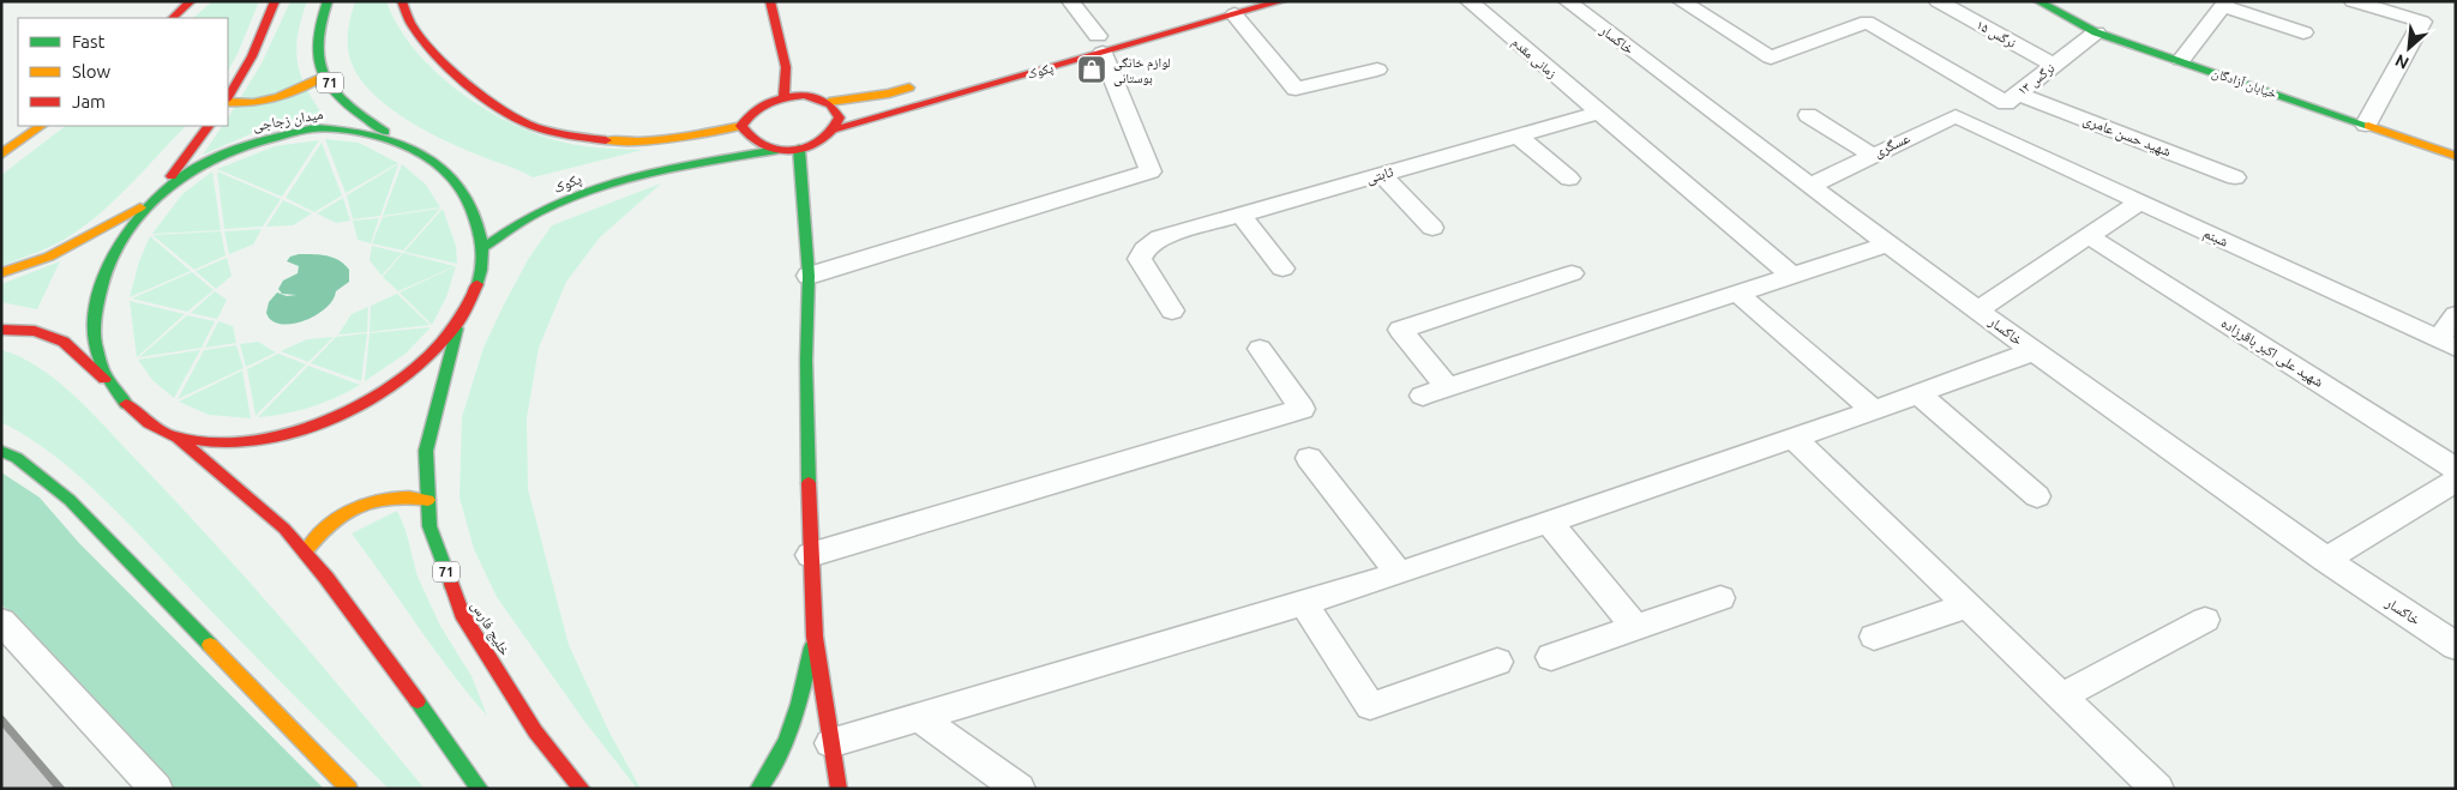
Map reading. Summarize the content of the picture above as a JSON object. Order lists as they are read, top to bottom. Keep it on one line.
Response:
{"streets":{"main road":["پکوک","71","خیابان آزادگان","میدان زجاجی","خلیج فارس"],"street":["نرگس ۱۵","خاکسار","زمانی مقدم","نرگس ۱۳","شهید حسن عامری","عسگری","ثابتی","شبنم","شهید علی اکبر باقرزاده"]},"crossings":[["نرگس ۱۵","نرگس ۱۳"],["خاکسار","عسگری"],["زمانی مقدم","ثابتی"],["پکوک","میدان زجاجی"],["نرگس ۱۳","خیابان آزادگان"],["نرگس ۱۳","شهید حسن عامری"],["نرگس ۱۳","عسگری"],["نرگس ۱۳","شبنم"],["71","میدان زجاجی"],["میدان زجاجی","خلیج فارس"],["عسگری","شبنم"]],"places":{"shop":["لوازم خانگی بوستانی"]},"legend":["Fast","Slow","Jam"],"north":"bottom left"}
